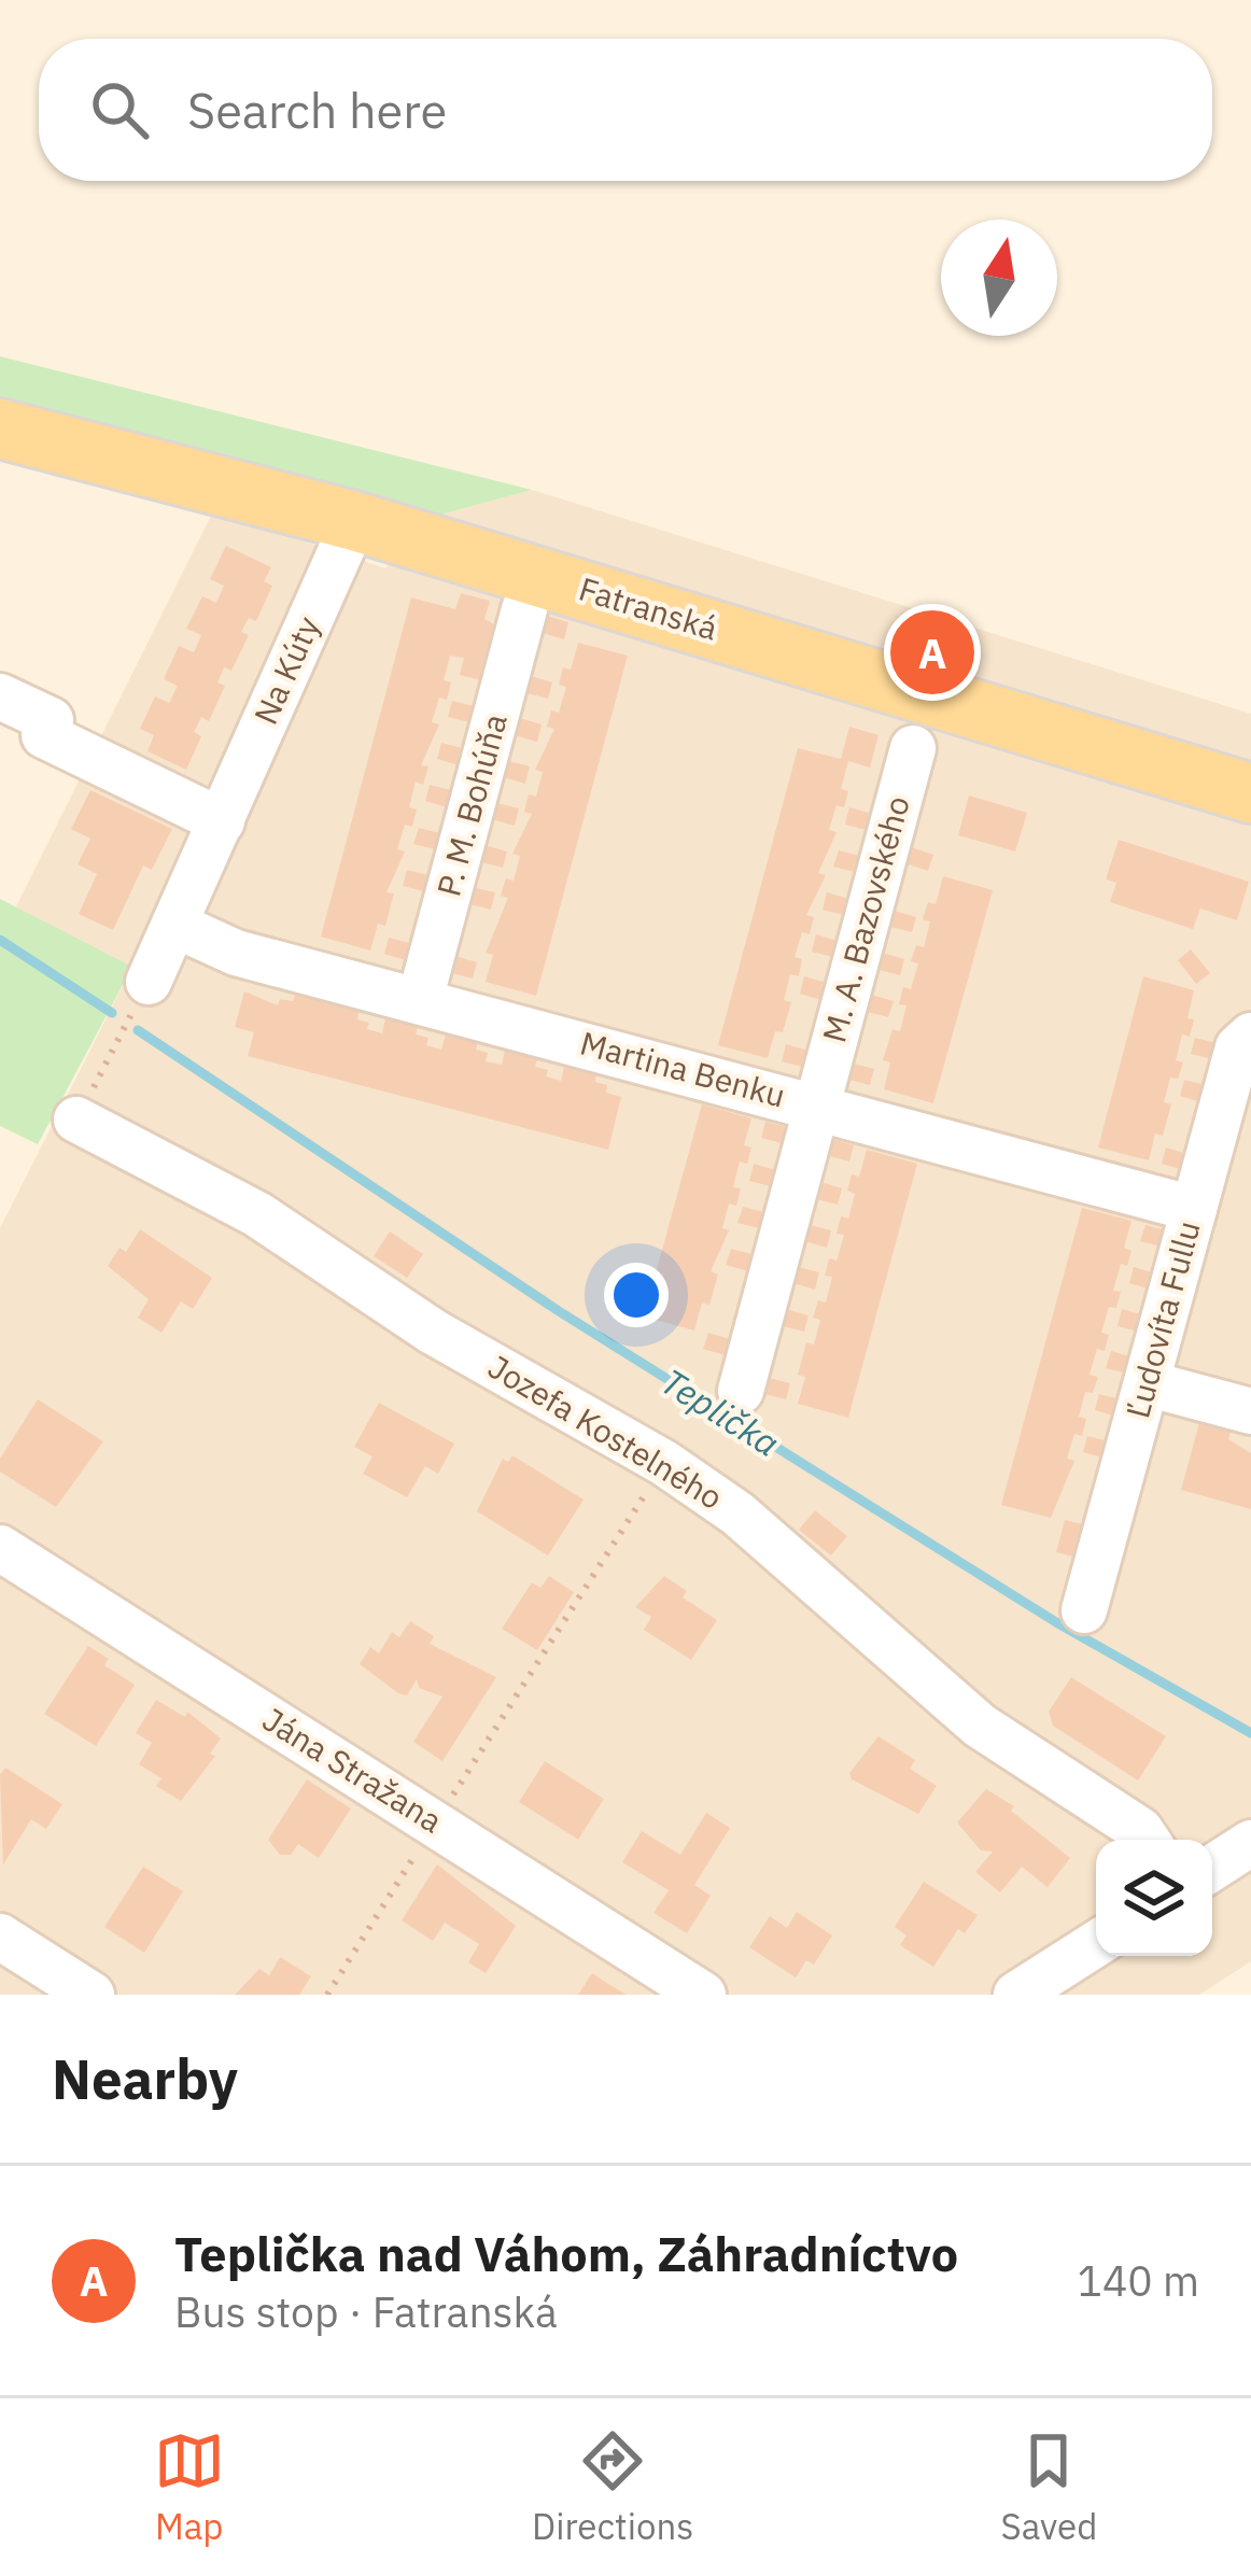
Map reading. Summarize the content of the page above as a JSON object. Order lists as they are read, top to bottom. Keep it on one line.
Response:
{"streets":{"main road":["Fatranská"],"street":["Na Kúty","P. M. Bohúňa","M. A. Bazovského","Martina Benku","Ľudovíta Fullu","Jozefa Kostelného","Jána Stražana"]},"crossings":[["Fatranská","Na Kúty"],["Na Kúty","Martina Benku"],["P. M. Bohúňa","Martina Benku"],["M. A. Bazovského","Martina Benku"],["Martina Benku","Ľudovíta Fullu"]],"water":["Teplička"],"north":"top","page":{"search":"Search here","pins":"A","heading":"Nearby","list":[{"mark":"A","name":"Teplička nad Váhom, Záhradníctvo","note":"Bus stop · Fatranská","value":"140 m"}],"nav":["Map","Directions","Saved"]}}
